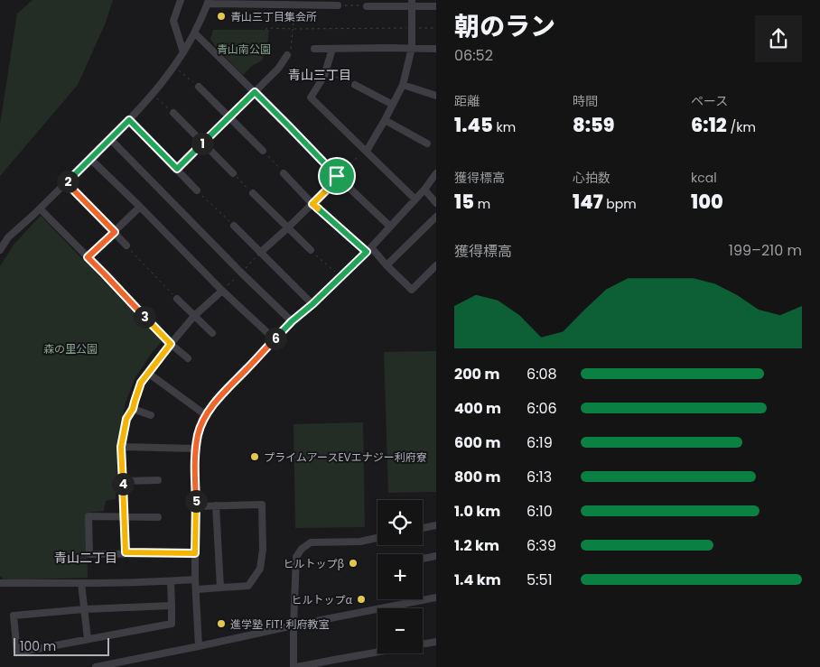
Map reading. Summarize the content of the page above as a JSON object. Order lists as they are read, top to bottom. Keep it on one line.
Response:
{"districts":["青山三丁目","青山二丁目"],"parks":["青山南公園","森の里公園"],"places":["青山三丁目集会所","プライムアースEVエナジー利府寮","ヒルトップβ","ヒルトップα","進学塾 FiT! 利府教室"],"scale_bar":"100 m","page":{"heading":["朝のラン","06:52"],"stats":[["距離","1.45 km"],["時間","8:59"],["ペース","6:12 /km"],["獲得標高","15 m"],["心拍数","147 bpm"],["kcal","100"]],"pins":["1","2","3","6","4","5"],"chart":["獲得標高","199–210 m"],"list":[{"name":"200 m","note":"6:08"},{"name":"400 m","note":"6:06"},{"name":"600 m","note":"6:19"},{"name":"800 m","note":"6:13"},{"name":"1.0 km","note":"6:10"},{"name":"1.2 km","note":"6:39"},{"name":"1.4 km","note":"5:51"}],"map_buttons":["+","−"],"scale":"100 m"}}
